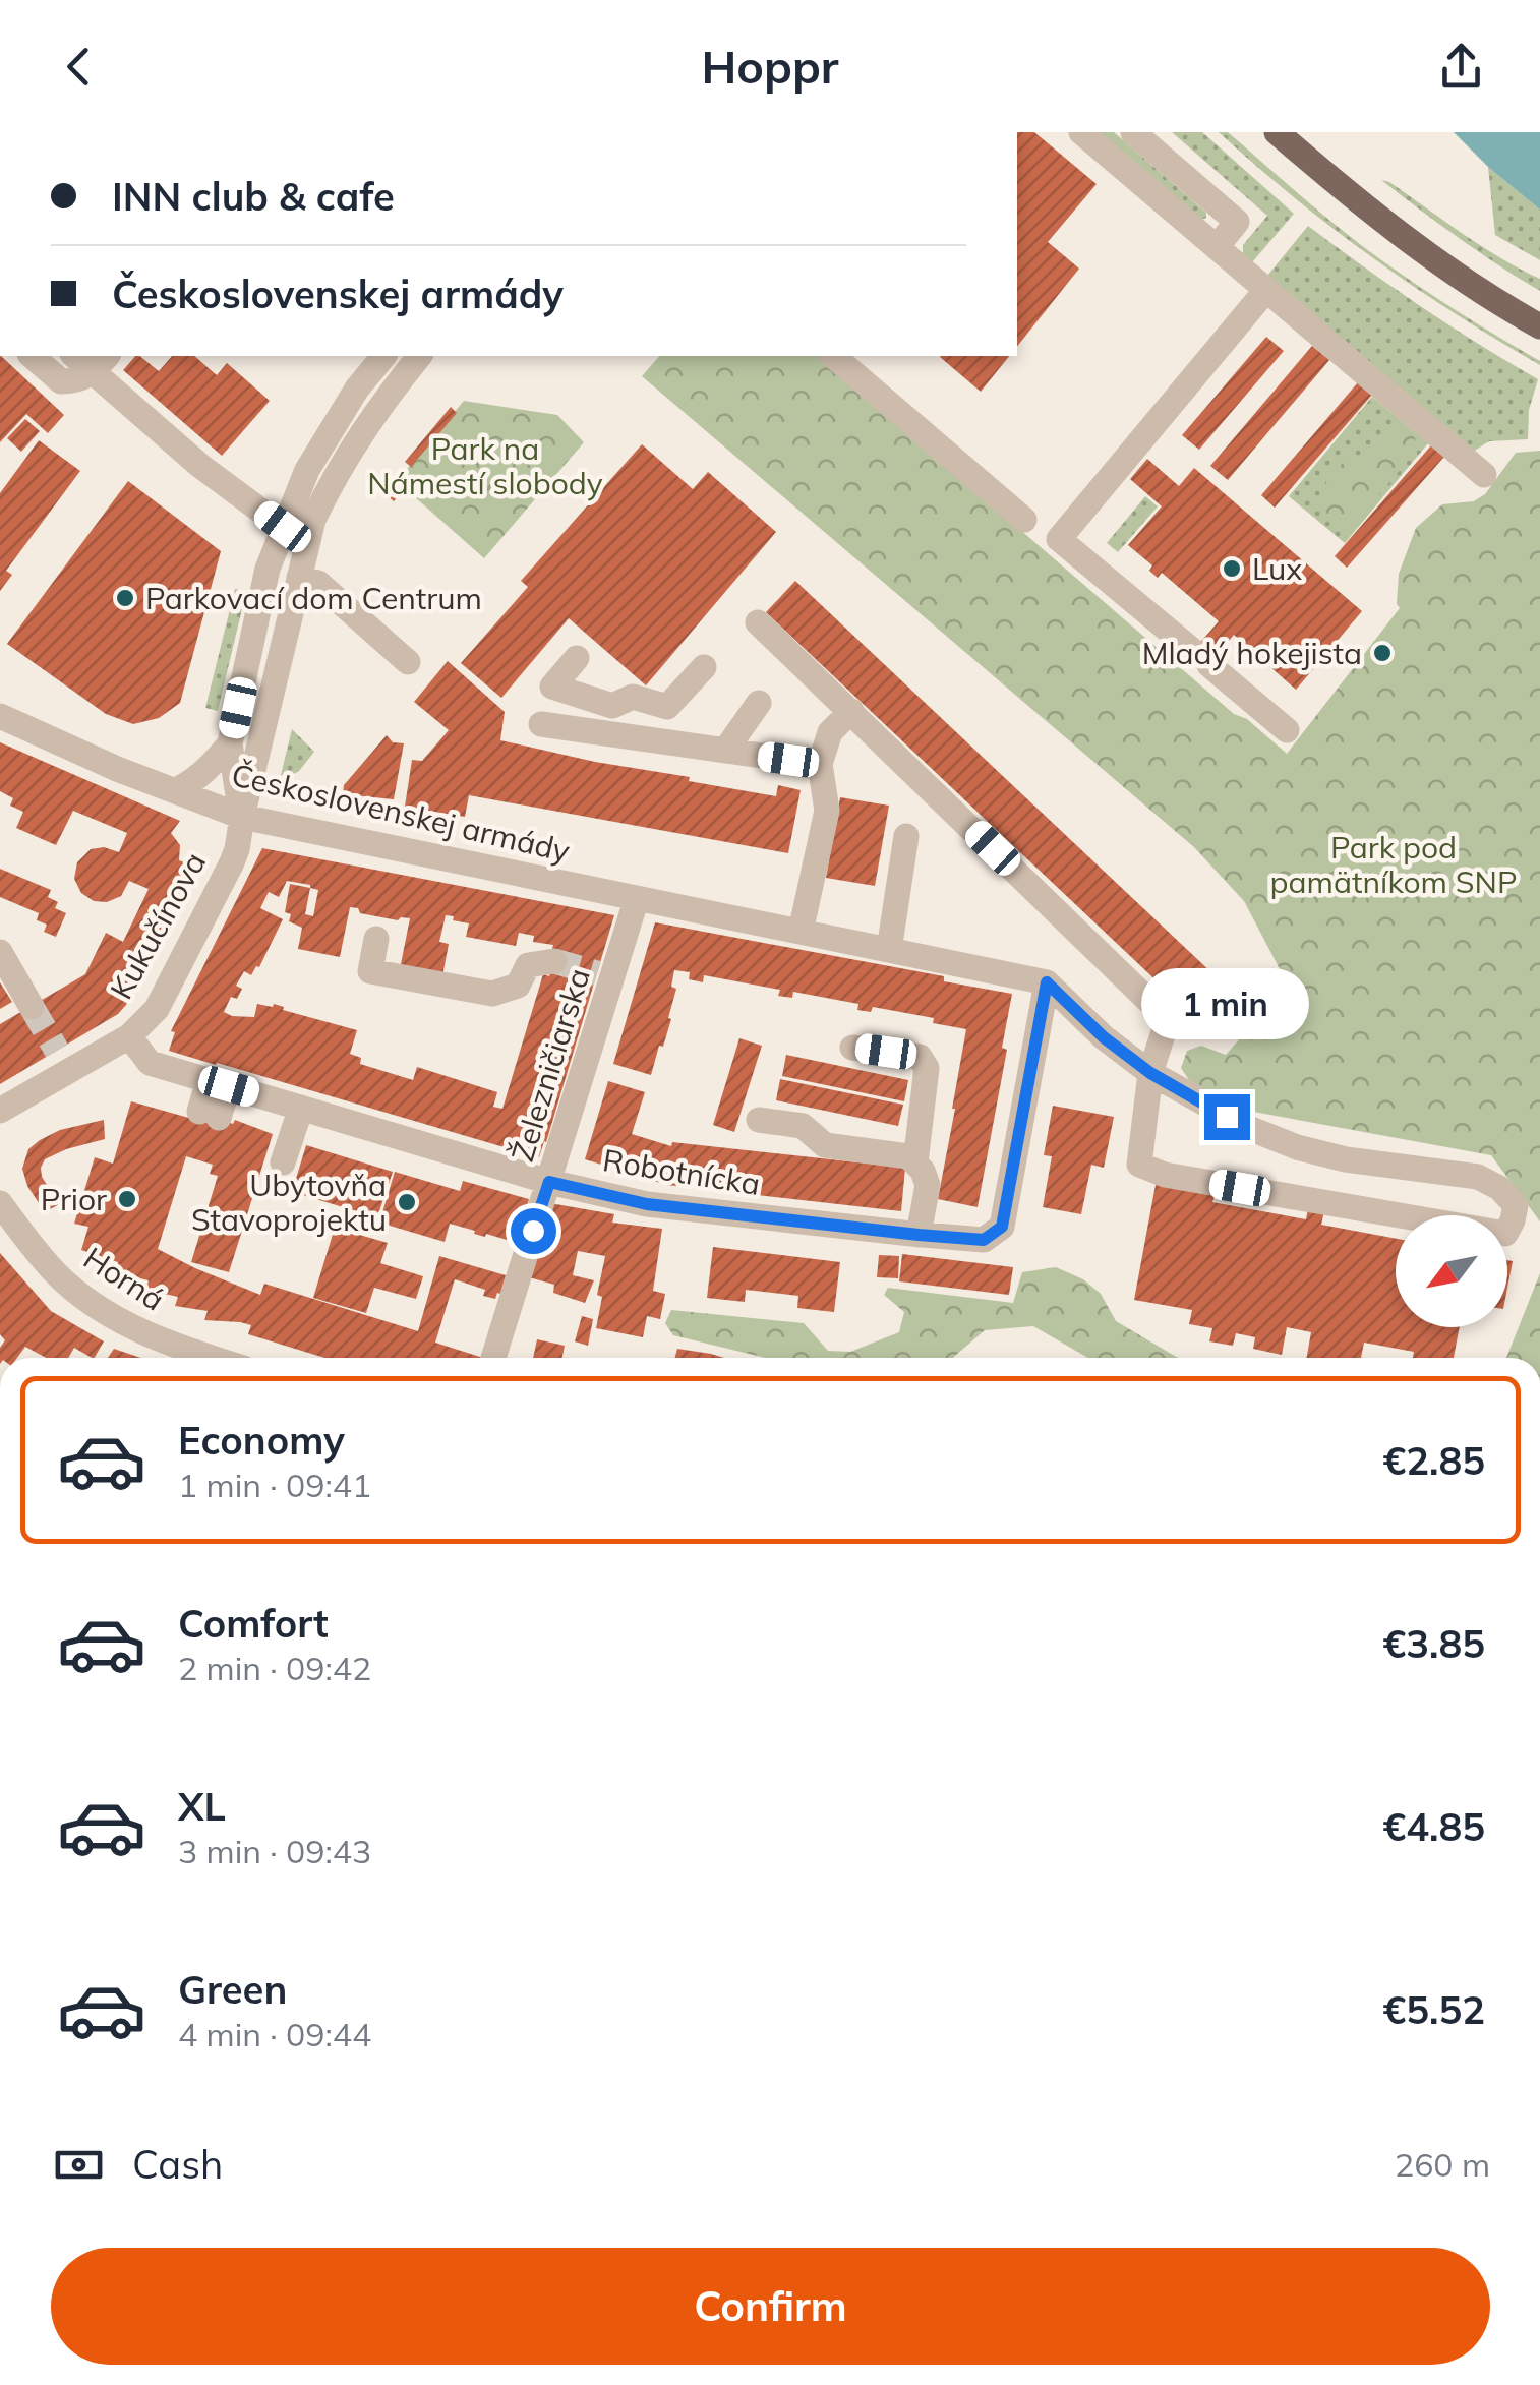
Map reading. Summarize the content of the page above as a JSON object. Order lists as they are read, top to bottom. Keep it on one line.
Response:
{"streets":{"street":["Československej armády","Kukučínova","Železničiarska","Robotnícka","Horná"]},"crossings":[["Československej armády","Kukučínova"],["Československej armády","Železničiarska"],["Československej armády","Robotnícka"],["Kukučínova","Robotnícka"],["Železničiarska","Robotnícka"]],"parks":["Park na Námestí slobody","Park pod pamätníkom SNP"],"places":["Lux","Parkovací dom Centrum","Mladý hokejista","Prior","Ubytovňa Stavoprojektu"],"north":"bottom left","page":{"header":"Hoppr","banner":["INN club & cafe","Československej armády"],"bubble":"1 min","list":[{"name":"Economy","note":"1 min · 09:41","value":"€2.85"},{"name":"Comfort","note":"2 min · 09:42","value":"€3.85"},{"name":"XL","note":"3 min · 09:43","value":"€4.85"},{"name":"Green","note":"4 min · 09:44","value":"€5.52"}],"pay":["Cash","260 m"],"buttons":"Confirm"}}
